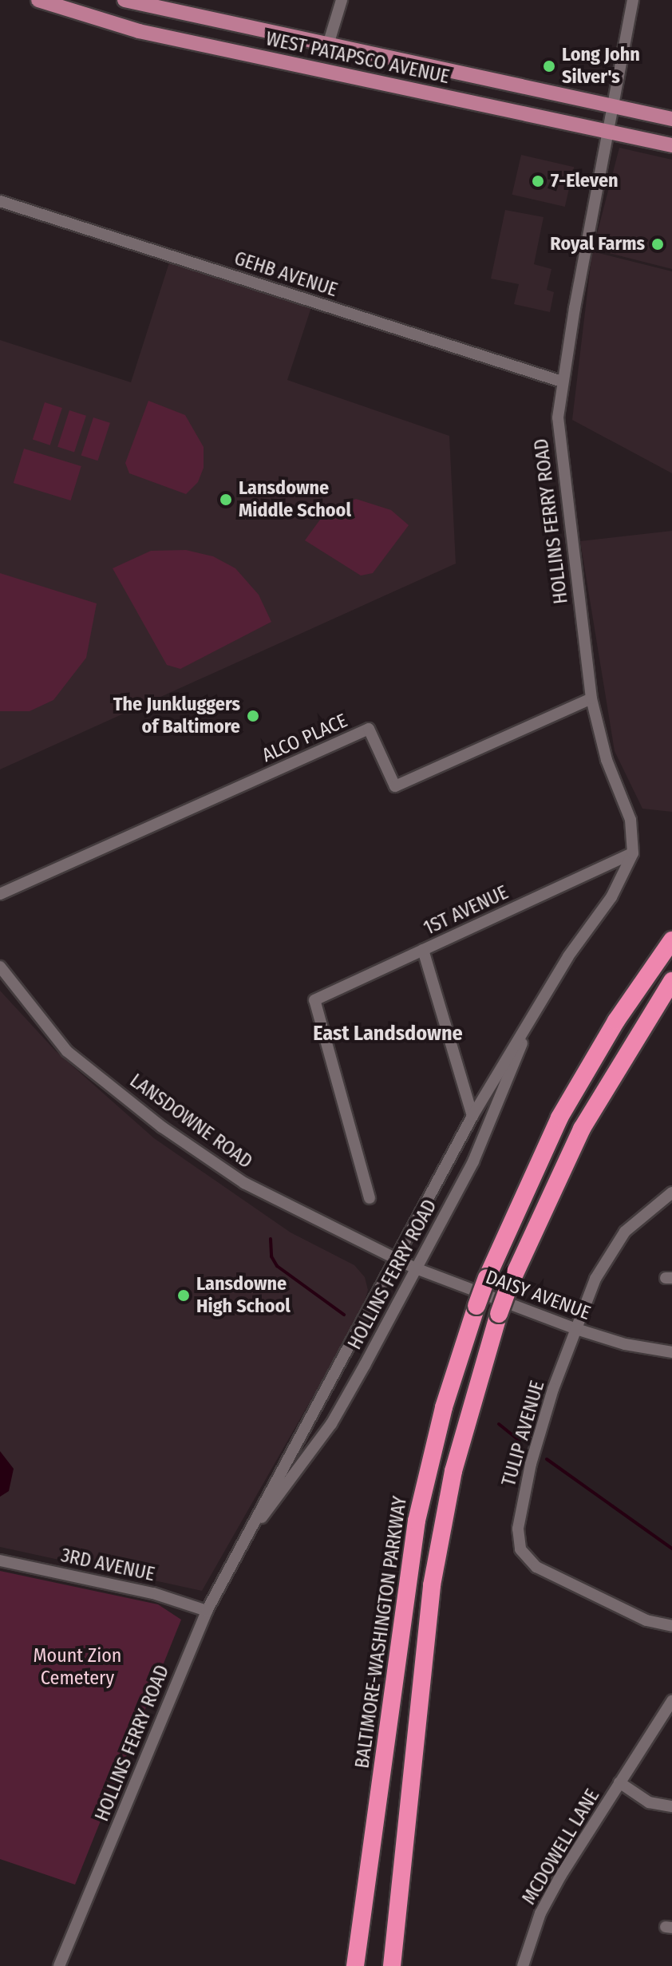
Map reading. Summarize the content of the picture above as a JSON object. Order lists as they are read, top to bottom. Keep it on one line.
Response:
{"streets":{"highway":["BALTIMORE-WASHINGTON PARKWAY"],"main road":["WEST PATAPSCO AVENUE"],"street":["GEHB AVENUE","HOLLINS FERRY ROAD","ALCO PLACE","1ST AVENUE","LANSDOWNE ROAD","DAISY AVENUE","TULIP AVENUE","3RD AVENUE","MCDOWELL LANE"]},"crossings":[["WEST PATAPSCO AVENUE","HOLLINS FERRY ROAD"],["GEHB AVENUE","HOLLINS FERRY ROAD"],["HOLLINS FERRY ROAD","ALCO PLACE"],["HOLLINS FERRY ROAD","1ST AVENUE"],["HOLLINS FERRY ROAD","LANSDOWNE ROAD"],["HOLLINS FERRY ROAD","DAISY AVENUE"],["HOLLINS FERRY ROAD","3RD AVENUE"],["LANSDOWNE ROAD","DAISY AVENUE"],["DAISY AVENUE","TULIP AVENUE"]],"districts":["East Landsdowne"],"parks":["Mount Zion Cemetery"],"places":["Long John Silver's","7-Eleven","Royal Farms","Lansdowne Middle School","The Junkluggers of Baltimore","Lansdowne High School"]}
